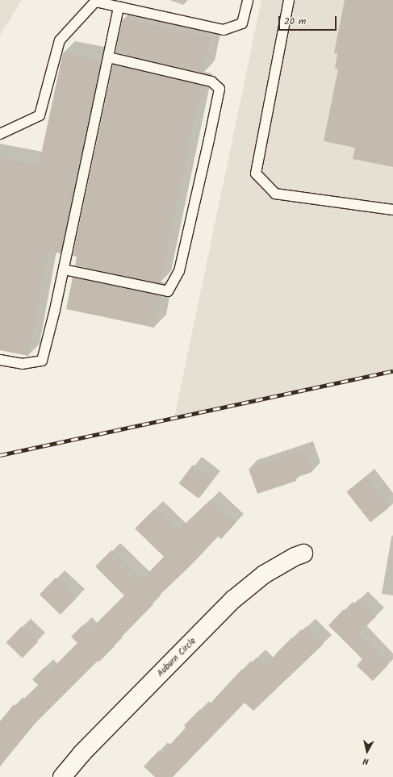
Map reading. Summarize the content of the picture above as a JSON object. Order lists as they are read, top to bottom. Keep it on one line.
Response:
{"streets":{"street":["Auburn Circle"]},"scale_bar":"20 m","north":"bottom"}
